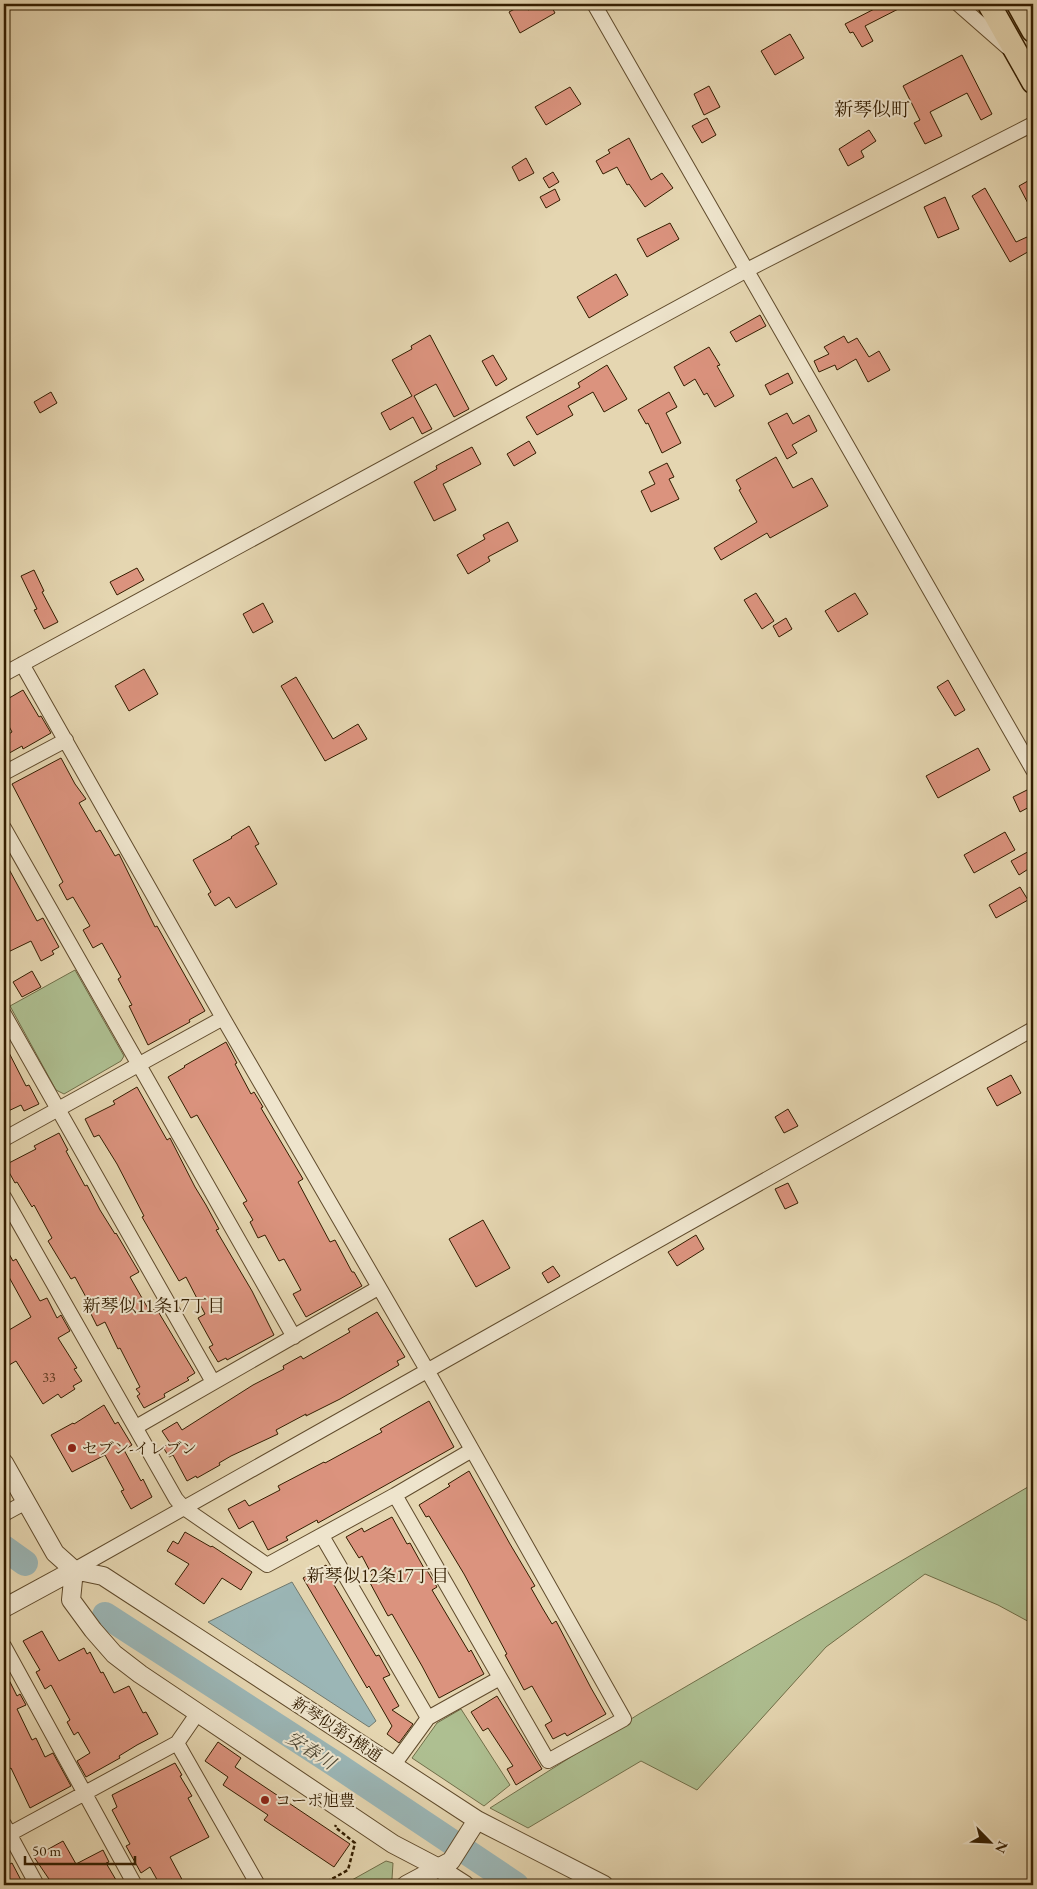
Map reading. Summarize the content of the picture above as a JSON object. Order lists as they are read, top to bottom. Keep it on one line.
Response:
{"streets":{"street":["新琴似第5横通"]},"districts":["新琴似町","新琴似11条17丁目","新琴似12条17丁目"],"water":["安春川"],"places":["セブン-イレブン","コーポ旭豊"],"house_numbers":["33"],"scale_bar":"50 m","north":"bottom right"}
